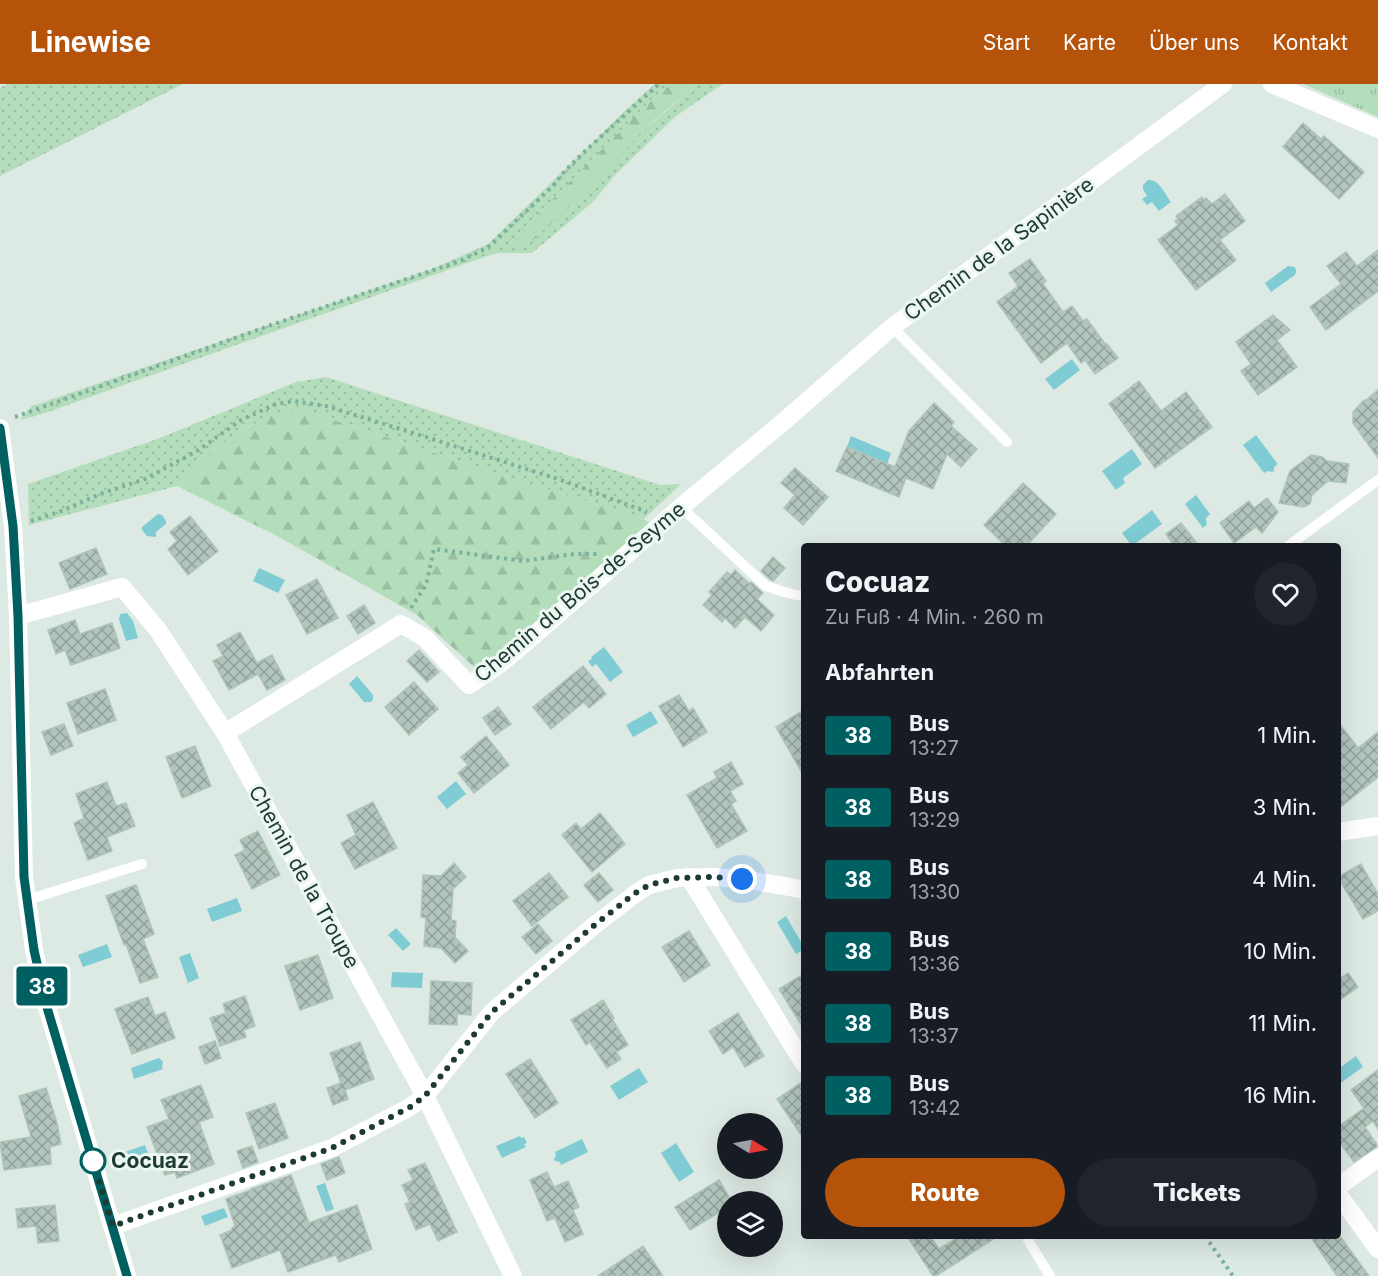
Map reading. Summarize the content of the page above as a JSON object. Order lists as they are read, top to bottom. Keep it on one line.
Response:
{"streets":{"street":["Chemin de la Sapinière","Chemin du Bois-de-Seyme","Chemin de la Troupe"]},"crossings":[["Chemin de la Sapinière","Chemin du Bois-de-Seyme"]],"places":["Cocuaz"],"lines":["bus line 38"],"north":"right","page":{"header":"Linewise","nav":["Start","Karte","Über uns","Kontakt"],"on_map":"38","heading":[["Cocuaz","Zu Fuß · 4 Min. · 260 m"],"Abfahrten"],"list":[{"mark":"38","name":"Bus","note":"13:27","value":"1 Min."},{"mark":"38","name":"Bus","note":"13:29","value":"3 Min."},{"mark":"38","name":"Bus","note":"13:30","value":"4 Min."},{"mark":"38","name":"Bus","note":"13:36","value":"10 Min."},{"mark":"38","name":"Bus","note":"13:37","value":"11 Min."},{"mark":"38","name":"Bus","note":"13:42","value":"16 Min."}],"buttons":["Route","Tickets"]}}
